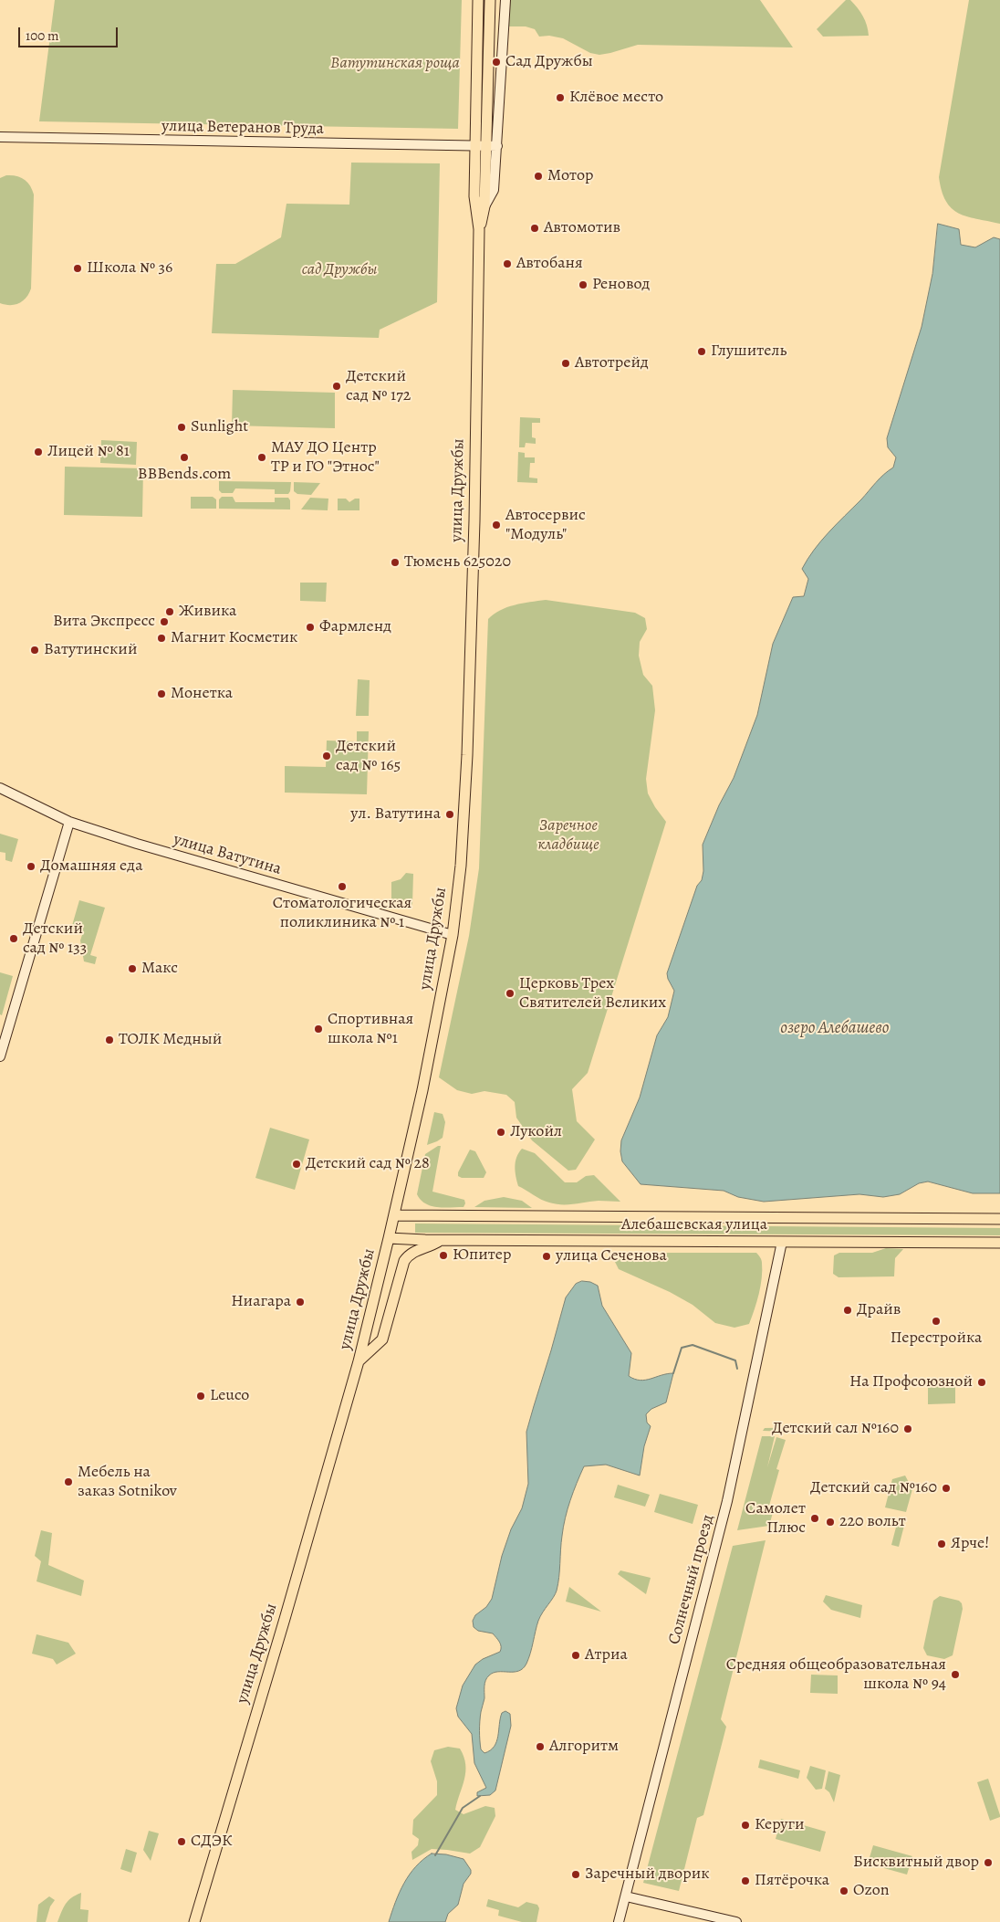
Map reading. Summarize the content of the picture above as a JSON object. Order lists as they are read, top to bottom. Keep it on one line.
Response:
{"streets":{"main road":["улица Ветеранов Труда","улица Дружбы","улица Ватутина","Алебашевская улица","Солнечный проезд"]},"crossings":[["улица Ветеранов Труда","улица Дружбы"],["улица Дружбы","улица Ватутина"],["улица Дружбы","Алебашевская улица"],["Алебашевская улица","Солнечный проезд"]],"water":["озеро Алебашево"],"parks":["Ватутинская роща","сад Дружбы","Заречное кладбище"],"places":["Сад Дружбы","Клёвое место","Мотор","Автомотив","Автобаня","Школа № 36","Реновод","Глушитель","Автотрейд","Детский сад № 172","Sunlight","Лицей № 81","BBBends.com","МАУ ДО Центр ТР и ГО \"Этнос\"","Автосервис \"Модуль\"","Тюмень 625020","Живика","Вита Экспресс","Фармленд","Магнит Косметик","Ватутинский","Монетка","Детский сад № 165","ул. Ватутина","Домашняя еда","Стоматологическая поликлиника № 1","Детский сад № 133","Макс","Церковь Трех Святителей Великих","Спортивная школа №1","ТОЛК Медный","Лукойл","Детский сад № 28","Юпитер","улица Сеченова","Ниагара","Драйв","Перестройка","На Профсоюзной","Leuco","Детский сал №160","Мебель на заказ Sotnikov","Детский сад №160","Самолет Плюс","220 вольт","Ярче!","Атриа","Средняя общеобразовательная школа № 94","Алгоритм","Керуги","СДЭК","Бисквитный двор","Заречный дворик","Пятёрочка","Ozon"],"scale_bar":"100 m"}
